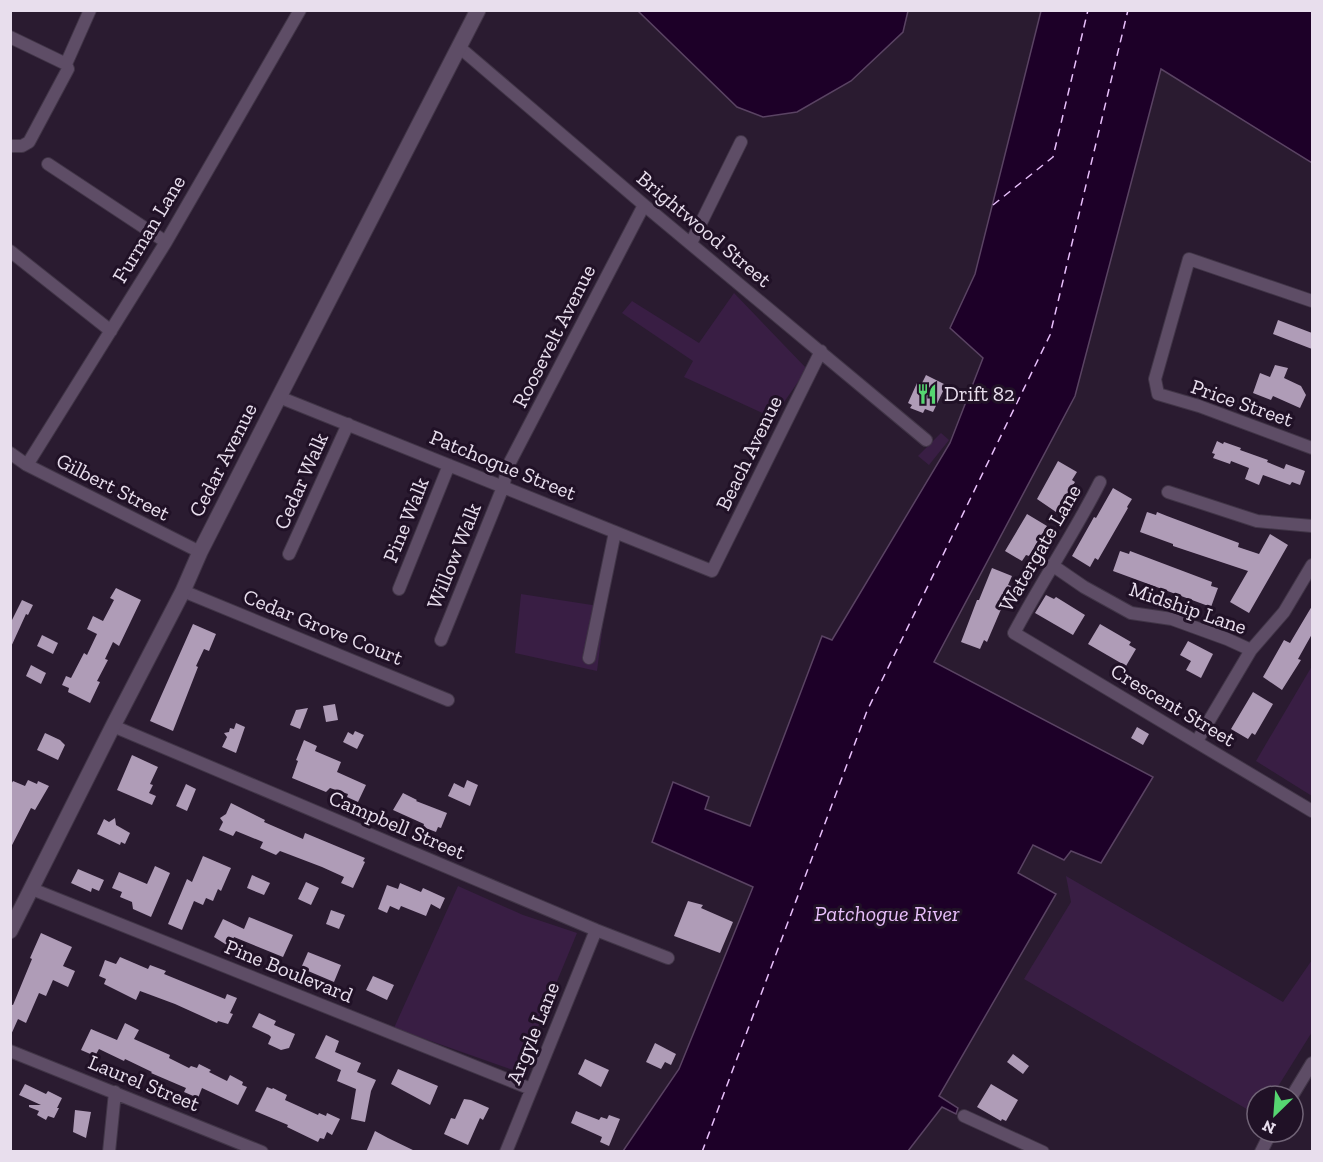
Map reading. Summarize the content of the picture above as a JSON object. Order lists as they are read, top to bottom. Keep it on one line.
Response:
{"streets":{"street":["Furman Lane","Brightwood Street","Roosevelt Avenue","Price Street","Beach Avenue","Cedar Avenue","Patchogue Street","Cedar Walk","Gilbert Street","Pine Walk","Watergate Lane","Willow Walk","Midship Lane","Cedar Grove Court","Crescent Street","Campbell Street","Pine Boulevard","Argyle Lane","Laurel Street"]},"crossings":[["Furman Lane","Gilbert Street"],["Brightwood Street","Roosevelt Avenue"],["Brightwood Street","Beach Avenue"],["Brightwood Street","Cedar Avenue"],["Roosevelt Avenue","Patchogue Street"],["Roosevelt Avenue","Willow Walk"],["Beach Avenue","Patchogue Street"],["Cedar Avenue","Patchogue Street"],["Cedar Avenue","Gilbert Street"],["Cedar Avenue","Cedar Grove Court"],["Cedar Avenue","Campbell Street"],["Cedar Avenue","Pine Boulevard"],["Patchogue Street","Cedar Walk"],["Patchogue Street","Pine Walk"],["Patchogue Street","Willow Walk"],["Watergate Lane","Midship Lane"],["Watergate Lane","Crescent Street"],["Campbell Street","Argyle Lane"],["Pine Boulevard","Argyle Lane"]],"water":["Patchogue River"],"places":{"restaurant":["Drift 82"]},"north":"bottom left"}
